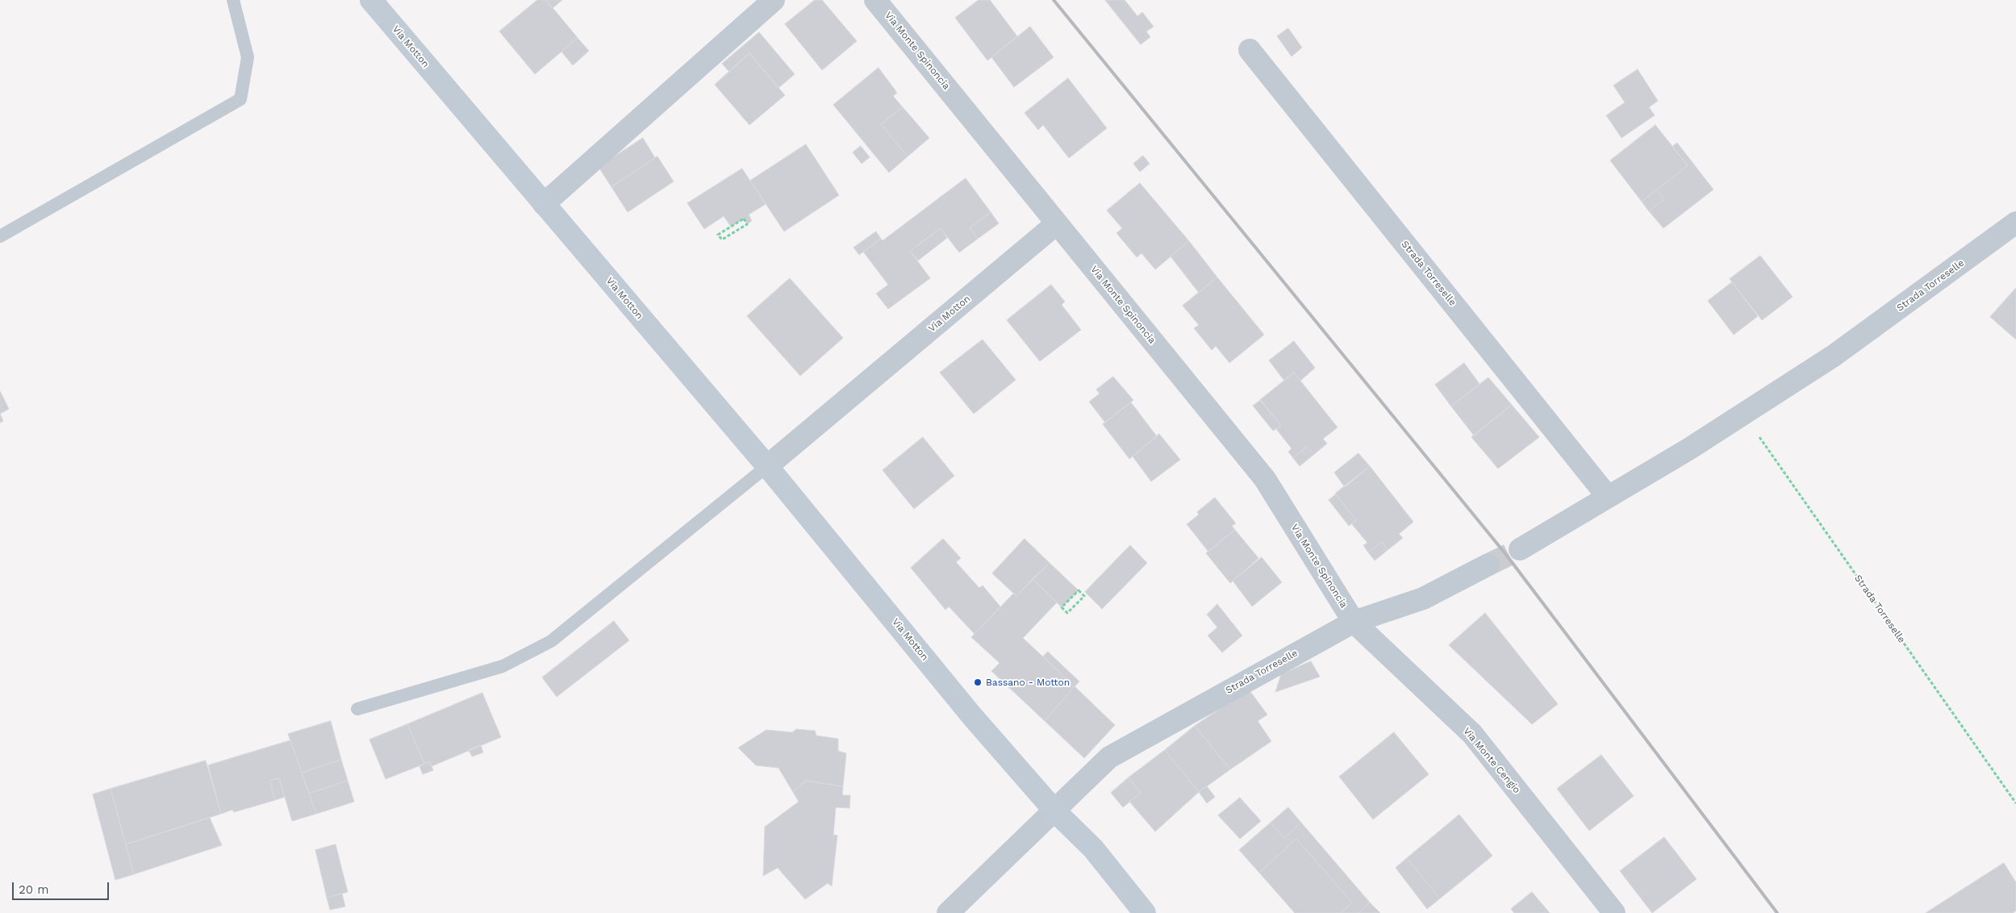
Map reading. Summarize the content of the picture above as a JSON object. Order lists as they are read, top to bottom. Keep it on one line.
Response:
{"streets":{"main road":["Via Motton"],"street":["Via Monte Spinoncia","Strada Torreselle","Via Monte Cengio"]},"crossings":[["Via Motton","Via Monte Spinoncia"],["Via Motton","Strada Torreselle"],["Via Monte Spinoncia","Strada Torreselle"],["Via Monte Spinoncia","Via Monte Cengio"],["Strada Torreselle","Via Monte Cengio"]],"places":["Bassano - Motton"],"scale_bar":"20 m"}
